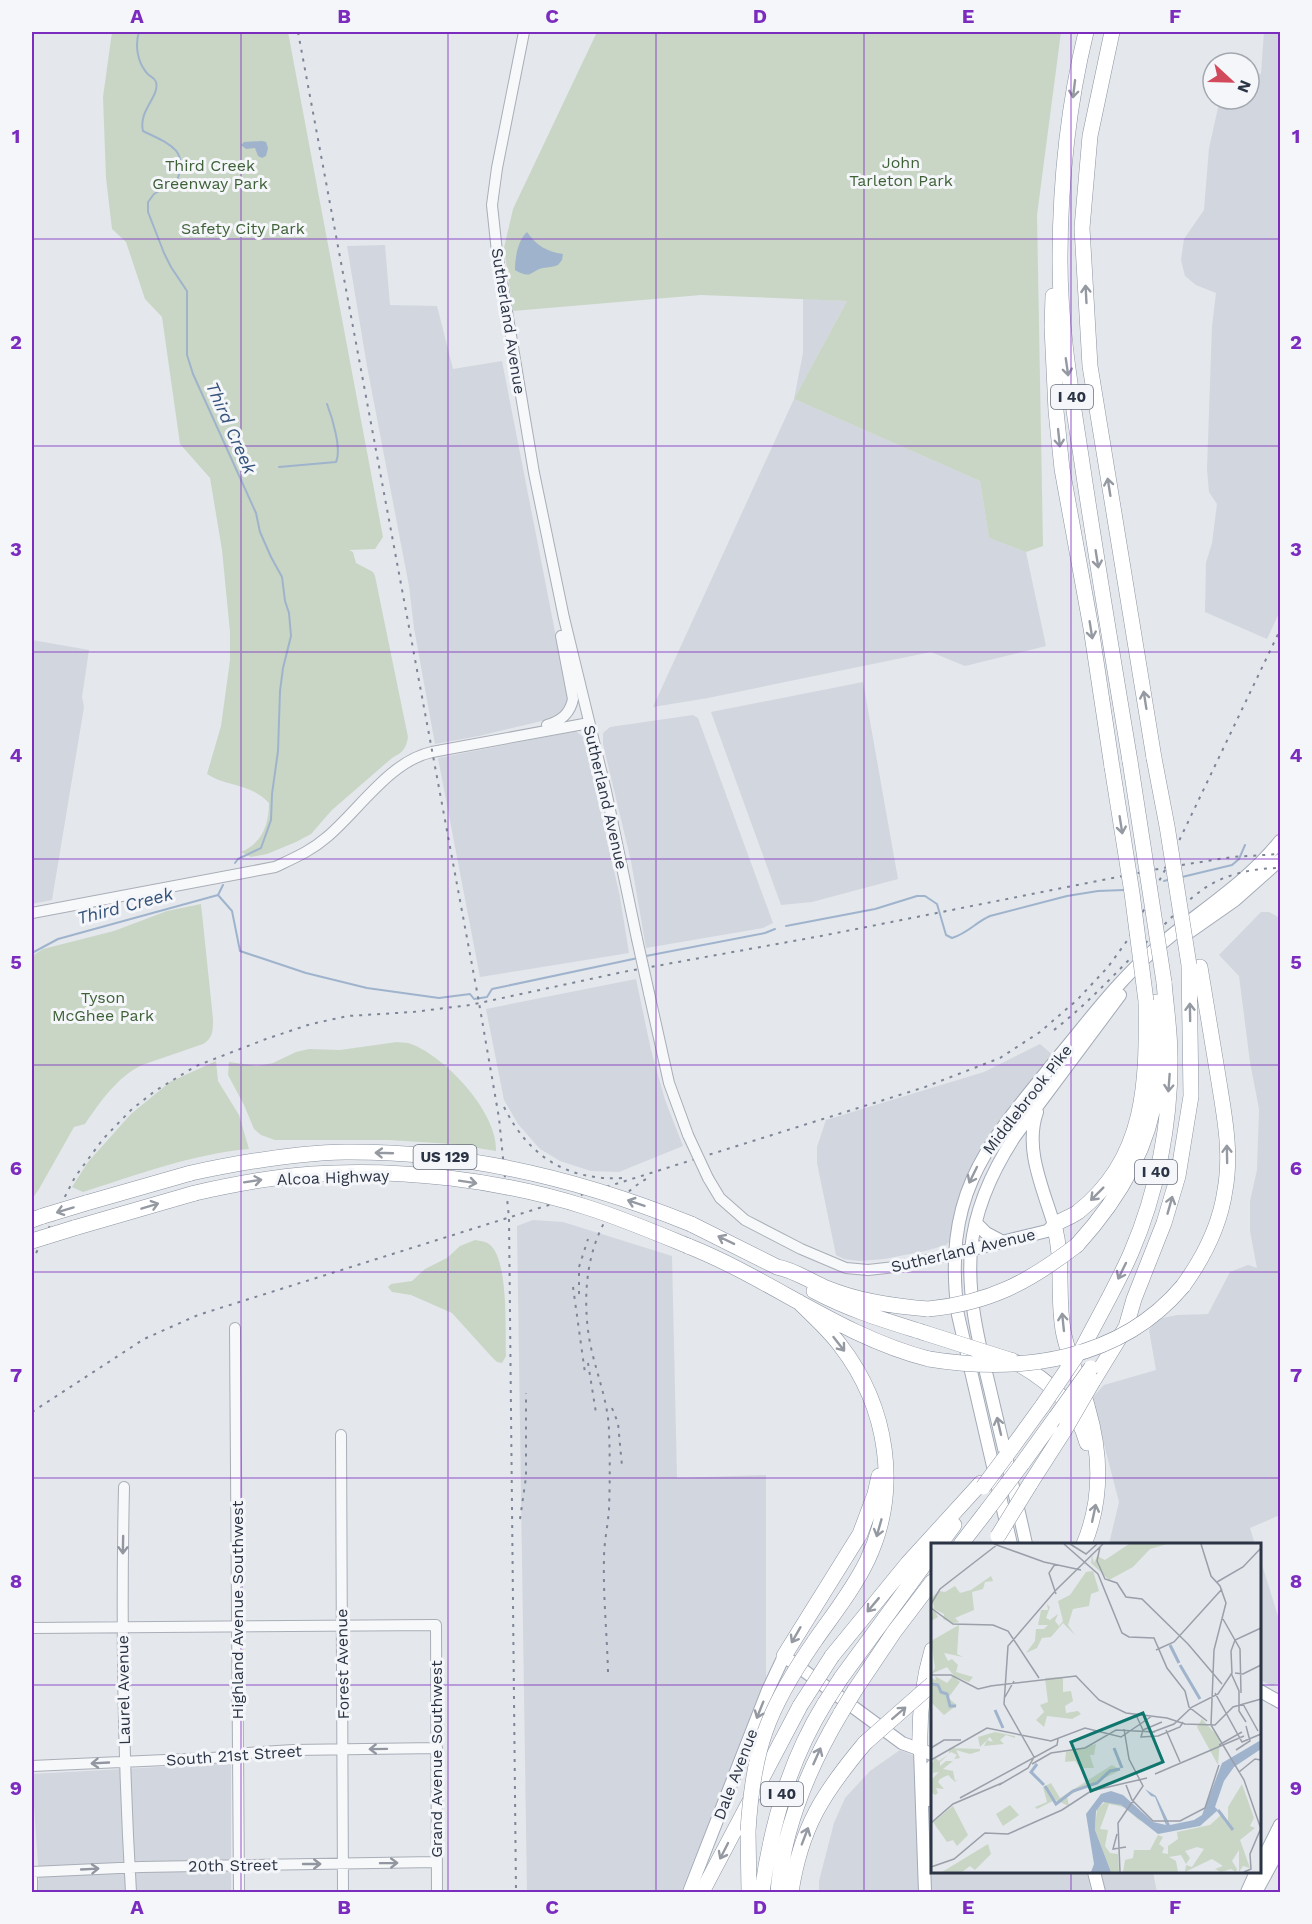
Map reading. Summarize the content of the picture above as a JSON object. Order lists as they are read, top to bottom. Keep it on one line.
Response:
{"streets":{"highway":["I 40","US 129","Alcoa Highway"],"main road":["Sutherland Avenue","Middlebrook Pike","Dale Avenue"],"street":["Highland Avenue Southwest","Forest Avenue","Laurel Avenue","South 21st Street","Grand Avenue Southwest","20th Street"]},"crossings":[["Sutherland Avenue","Middlebrook Pike"],["I 40","Alcoa Highway"],["Highland Avenue Southwest","South 21st Street"],["Highland Avenue Southwest","20th Street"],["Forest Avenue","South 21st Street"],["Forest Avenue","Grand Avenue Southwest"],["Forest Avenue","20th Street"],["Laurel Avenue","South 21st Street"],["Laurel Avenue","20th Street"],["South 21st Street","Grand Avenue Southwest"],["Grand Avenue Southwest","20th Street"]],"one_way":["South 21st Street","Dale Avenue","20th Street"],"water":["Third Creek"],"parks":["John Tarleton Park","Third Creek Greenway Park","Safety City Park","Tyson McGhee Park"],"north":"right","grid":{"columns":["A","B","C","D","E","F"],"rows":["1","2","3","4","5","6","7","8","9"]}}
